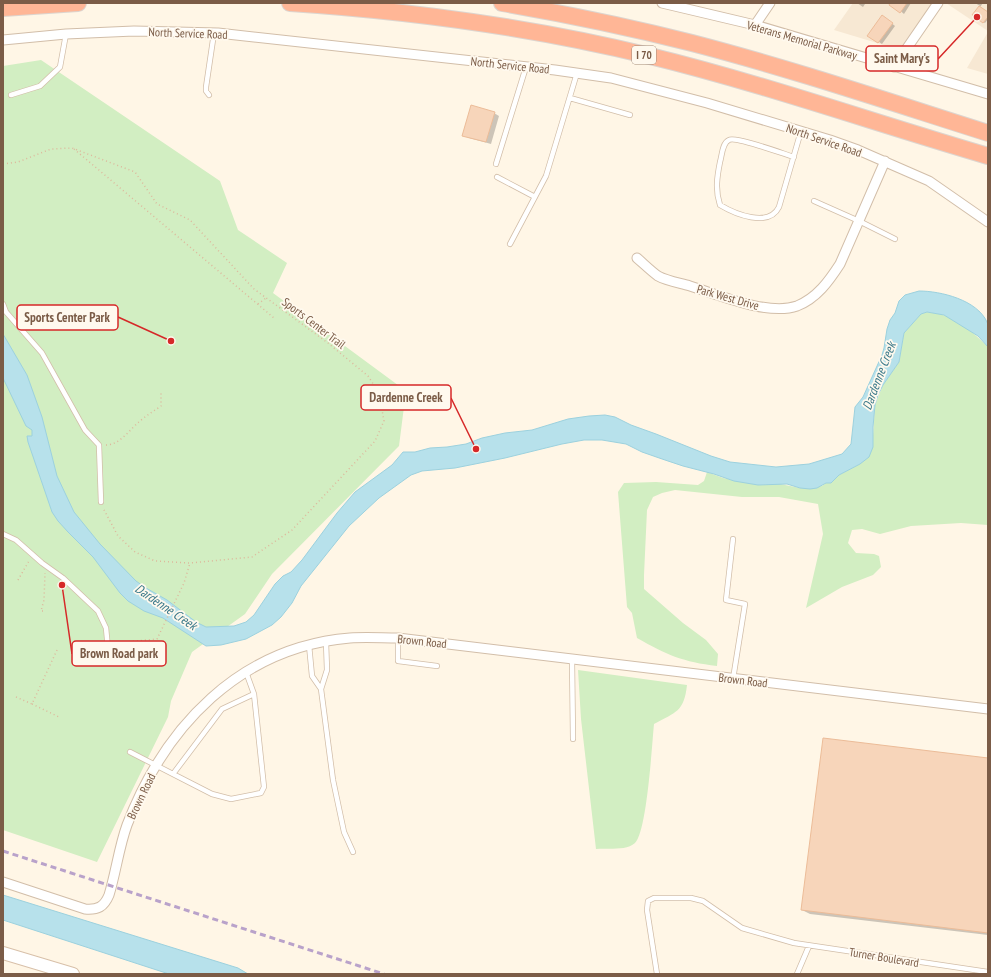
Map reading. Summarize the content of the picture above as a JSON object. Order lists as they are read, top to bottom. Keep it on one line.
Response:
{"streets":{"highway":["I 70"],"street":["North Service Road","Veterans Memorial Parkway","Park West Drive","Brown Road"],"lane":["Turner Boulevard"],"path":["Sports Center Trail"]},"crossings":[["North Service Road","Park West Drive"]],"water":["Dardenne Creek"],"places":["Saint Mary's","Sports Center Park","Dardenne Creek","Brown Road park"]}
